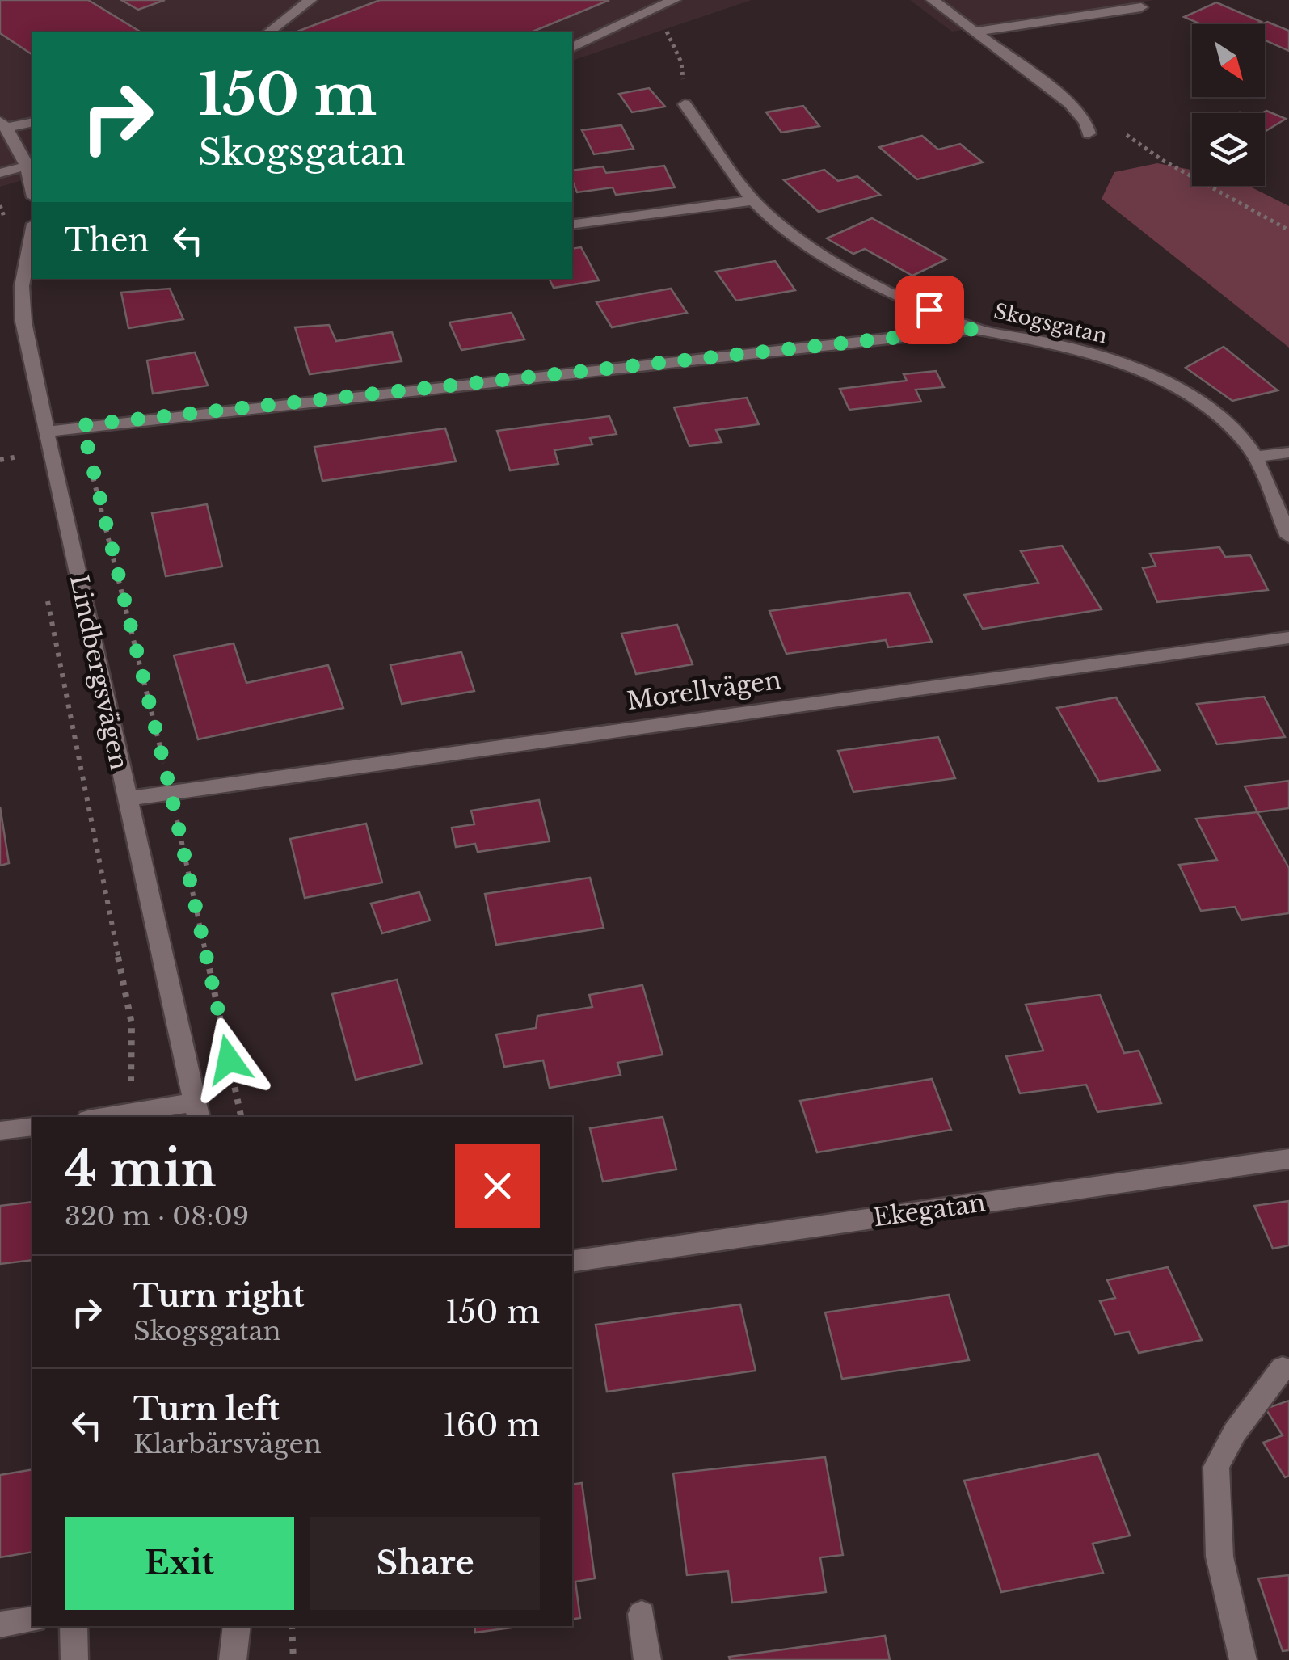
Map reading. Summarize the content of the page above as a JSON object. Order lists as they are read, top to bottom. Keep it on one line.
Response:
{"streets":{"street":["Skogsgatan","Lindbergsvägen","Morellvägen","Ekegatan"]},"crossings":[["Skogsgatan","Lindbergsvägen"],["Lindbergsvägen","Morellvägen"]],"north":"bottom right","page":{"turn":["150 m","Skogsgatan"],"then":"Then","heading":["4 min","320 m · 08:09"],"list":[{"name":"Turn right","note":"Skogsgatan","value":"150 m"},{"name":"Turn left","note":"Klarbärsvägen","value":"160 m"}],"buttons":["Exit","Share"]}}
